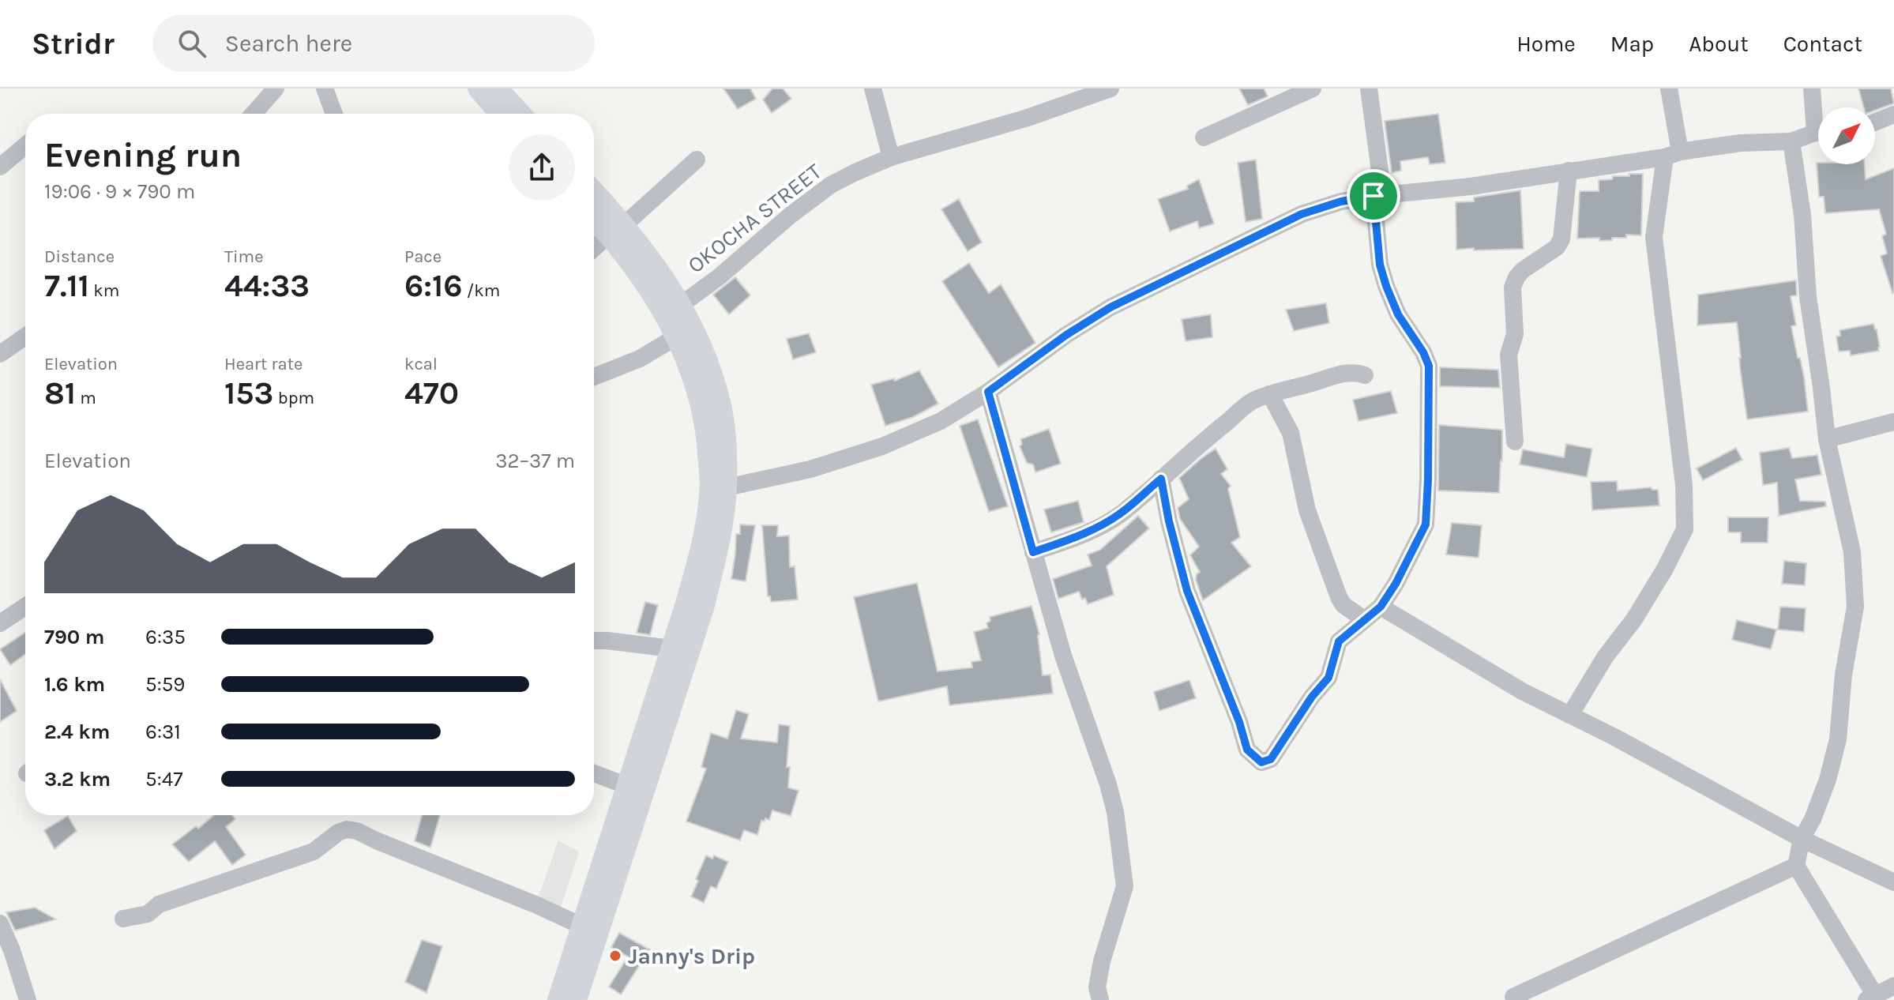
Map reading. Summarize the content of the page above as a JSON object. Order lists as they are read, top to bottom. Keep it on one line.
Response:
{"streets":{"street":["OKOCHA STREET"]},"places":["Janny's Drip"],"north":"top right","page":{"header":"Stridr","search":"Search here","nav":["Home","Map","About","Contact"],"heading":["Evening run","19:06 · 9 × 790 m"],"stats":[["Distance","7.11 km"],["Time","44:33"],["Pace","6:16 /km"],["Elevation","81 m"],["Heart rate","153 bpm"],["kcal","470"]],"chart":["Elevation","32–37 m"],"list":[{"name":"790 m","note":"6:35"},{"name":"1.6 km","note":"5:59"},{"name":"2.4 km","note":"6:31"},{"name":"3.2 km","note":"5:47"}]}}
